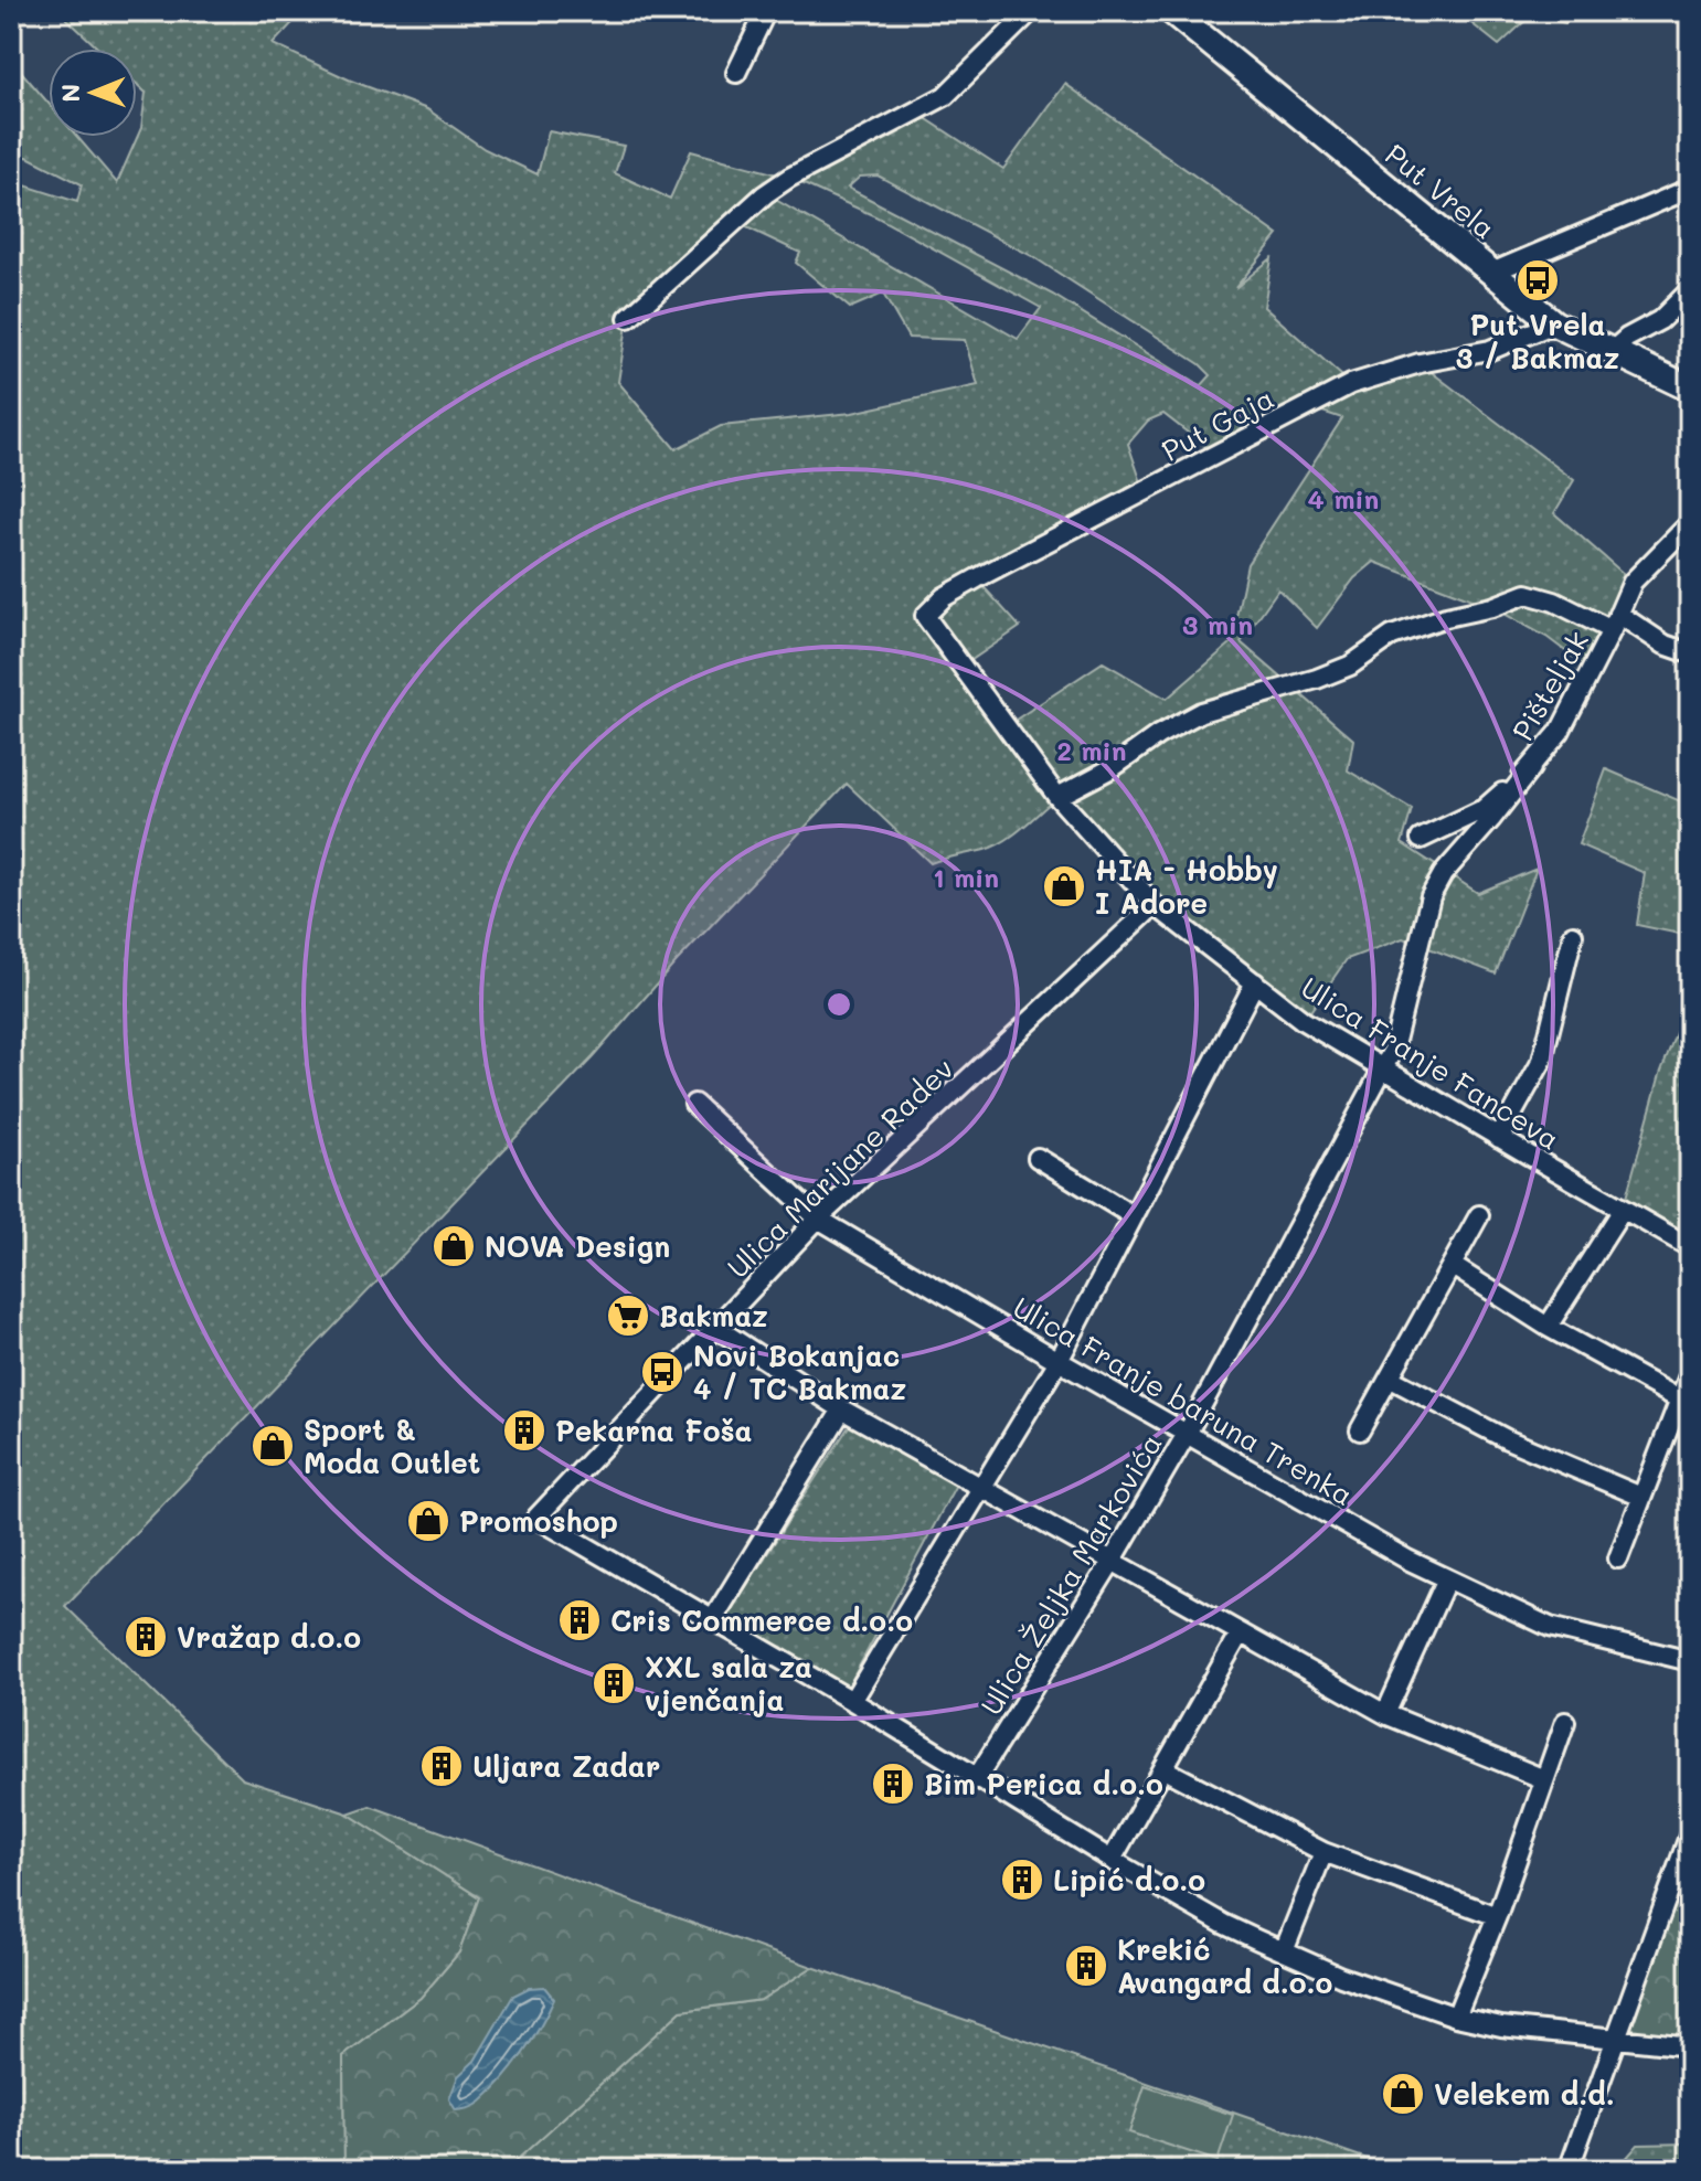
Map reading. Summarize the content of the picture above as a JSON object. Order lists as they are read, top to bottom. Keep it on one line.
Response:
{"streets":{"main road":["Put Vrela"],"street":["Put Gaja","Pišteljak","Ulica Franje Fanceva","Ulica Marijane Radev","Ulica Franje baruna Trenka","Ulica Željka Markovića"]},"crossings":[["Put Vrela","Put Gaja"],["Put Gaja","Ulica Franje Fanceva"],["Pišteljak","Ulica Željka Markovića"],["Ulica Franje Fanceva","Ulica Marijane Radev"],["Ulica Franje Fanceva","Ulica Željka Markovića"],["Ulica Marijane Radev","Ulica Franje baruna Trenka"],["Ulica Franje baruna Trenka","Ulica Željka Markovića"]],"places":{"bus stop":["Put Vrela 3 / Bakmaz","Novi Bokanjac 4 / TC Bakmaz"],"shop":["HIA - Hobby I Adore","NOVA Design","Sport & Moda Outlet","Promoshop","Velekem d.d."],"supermarket":["Bakmaz"],"building":["Pekarna Foša","Cris Commerce d.o.o","Vražap d.o.o","XXL sala za vjenčanja","Uljara Zadar","Bim Perica d.o.o","Lipić d.o.o","Krekić Avangard d.o.o"]},"north":"left","rings":["4 min","3 min","2 min","1 min"]}
